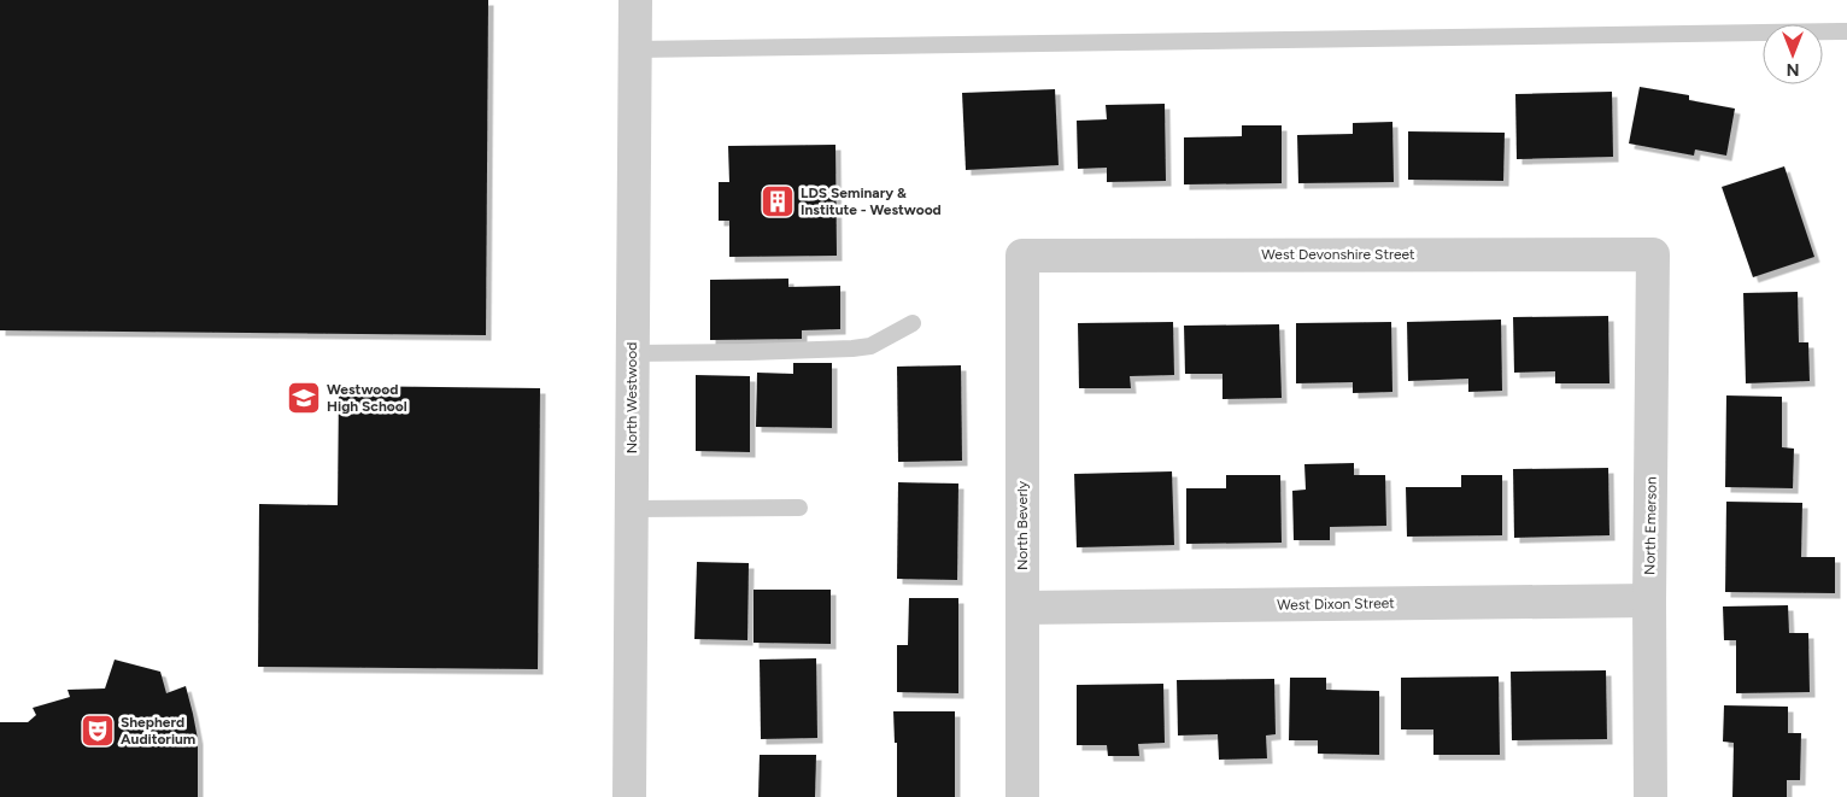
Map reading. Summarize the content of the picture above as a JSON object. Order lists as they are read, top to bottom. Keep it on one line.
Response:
{"streets":{"street":["West Devonshire Street","North Westwood","North Beverly","North Emerson","West Dixon Street"]},"crossings":[["West Devonshire Street","North Beverly"],["West Devonshire Street","North Emerson"],["North Beverly","West Dixon Street"],["North Emerson","West Dixon Street"]],"places":{"building":["LDS Seminary & Institute - Westwood"],"school or university":["Westwood High School"],"theatre":["Shepherd Auditorium"]},"north":"bottom"}
